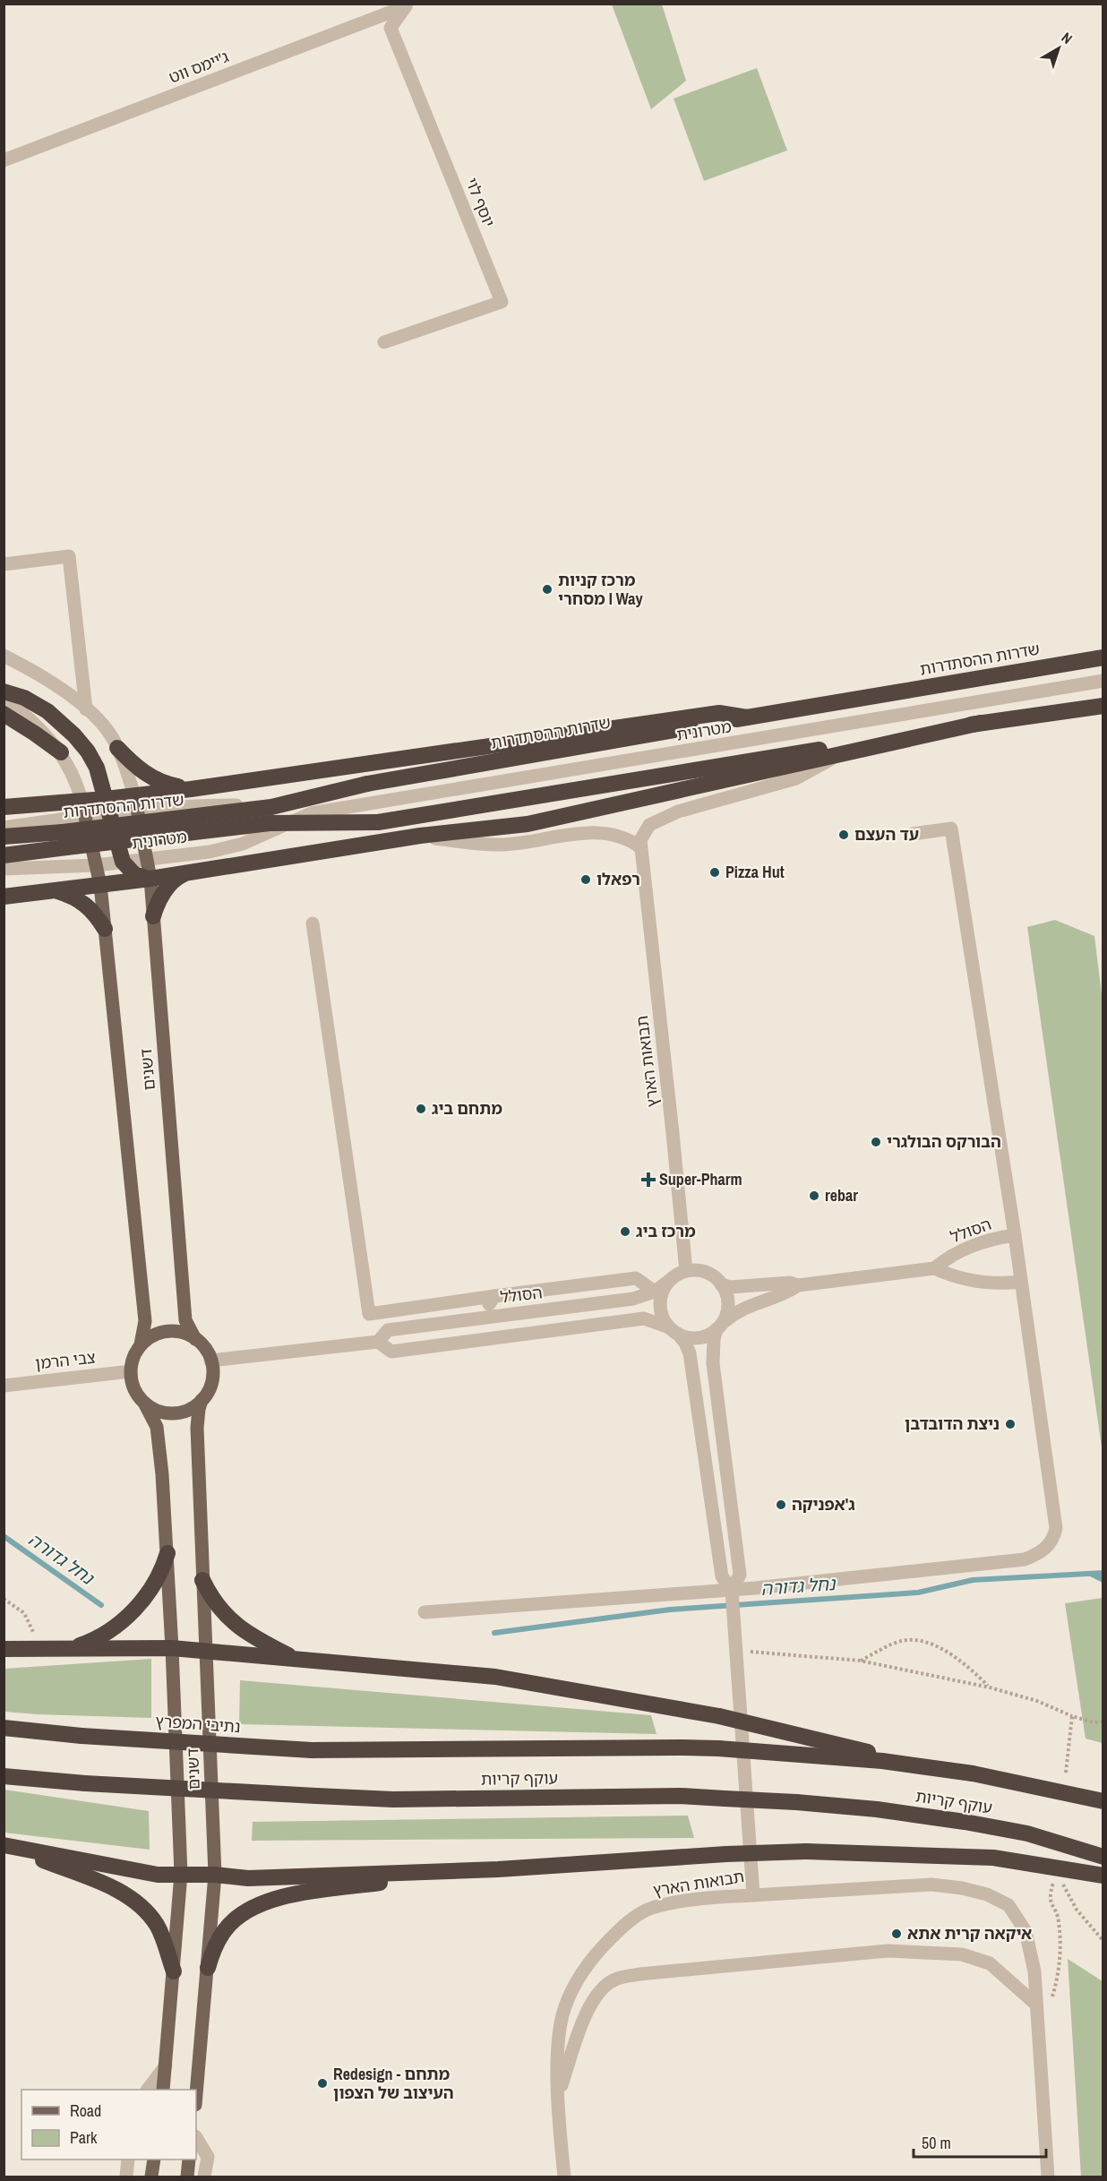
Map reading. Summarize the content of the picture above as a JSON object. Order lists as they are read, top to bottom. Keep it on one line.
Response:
{"streets":{"highway":["שדרות ההסתדרות","נתיבי המפרץ","עוקף קריות"],"main road":["דשנים"],"street":["ג'יימס ווט","יוסף לוי","מטרונית","תבואות הארץ","הסולל","צבי הרמן"]},"crossings":[["ג'יימס ווט","יוסף לוי"],["מטרונית","דשנים"],["תבואות הארץ","הסולל"],["דשנים","הסולל"],["דשנים","צבי הרמן"],["הסולל","צבי הרמן"],["נתיבי המפרץ","עוקף קריות"]],"water":["נחל גדורה"],"places":{"other":["מרכז קניות מסחרי I Way","עד העצם","Pizza Hut","רפאלו","מתחם ביג","הבורקס הבולגרי","rebar","מרכז ביג","ניצת הדובדבן","ג'אפניקה","איקאה קרית אתא","Redesign - מתחם העיצוב של הצפון"],"health":["Super-Pharm"]},"legend":["Road","Park"],"scale_bar":"50 m","north":"top right"}
